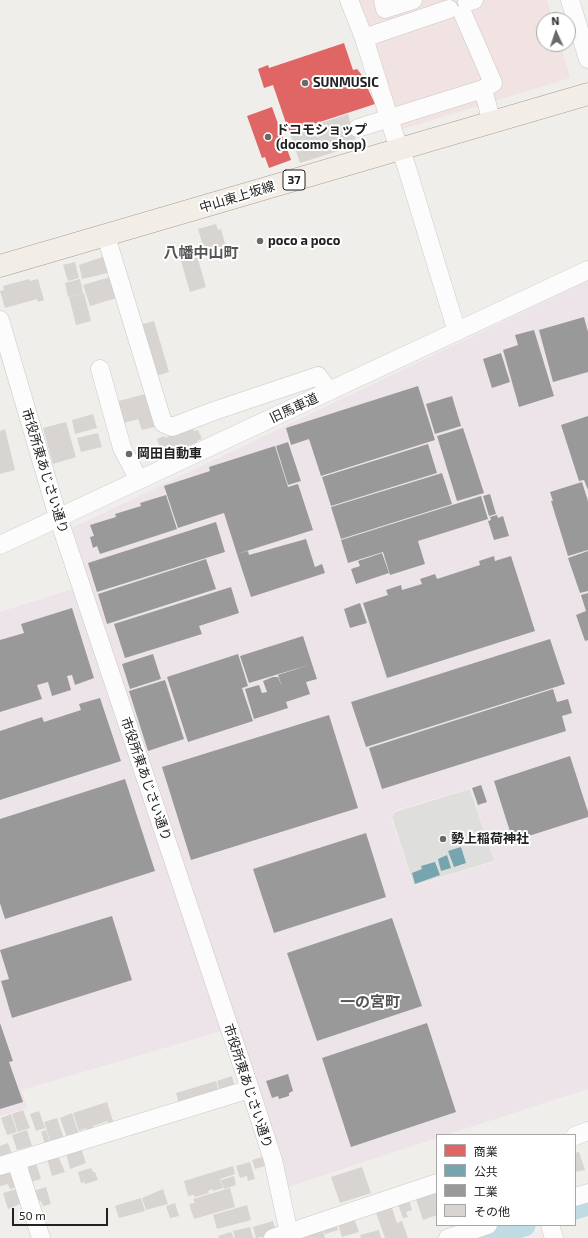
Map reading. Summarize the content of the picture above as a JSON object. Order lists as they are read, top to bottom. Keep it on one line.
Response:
{"streets":{"main road":["37","中山東上坂線"],"street":["旧馬車道","市役所東あじさい通り"]},"crossings":[["旧馬車道","市役所東あじさい通り"]],"districts":["八幡中山町","一の宮町"],"places":["SUNMUSIC","ドコモショップ (docomo shop)","poco a poco","岡田自動車","勢上稲荷神社"],"legend":["商業","公共","工業","その他"],"scale_bar":"50 m","north":"top"}
